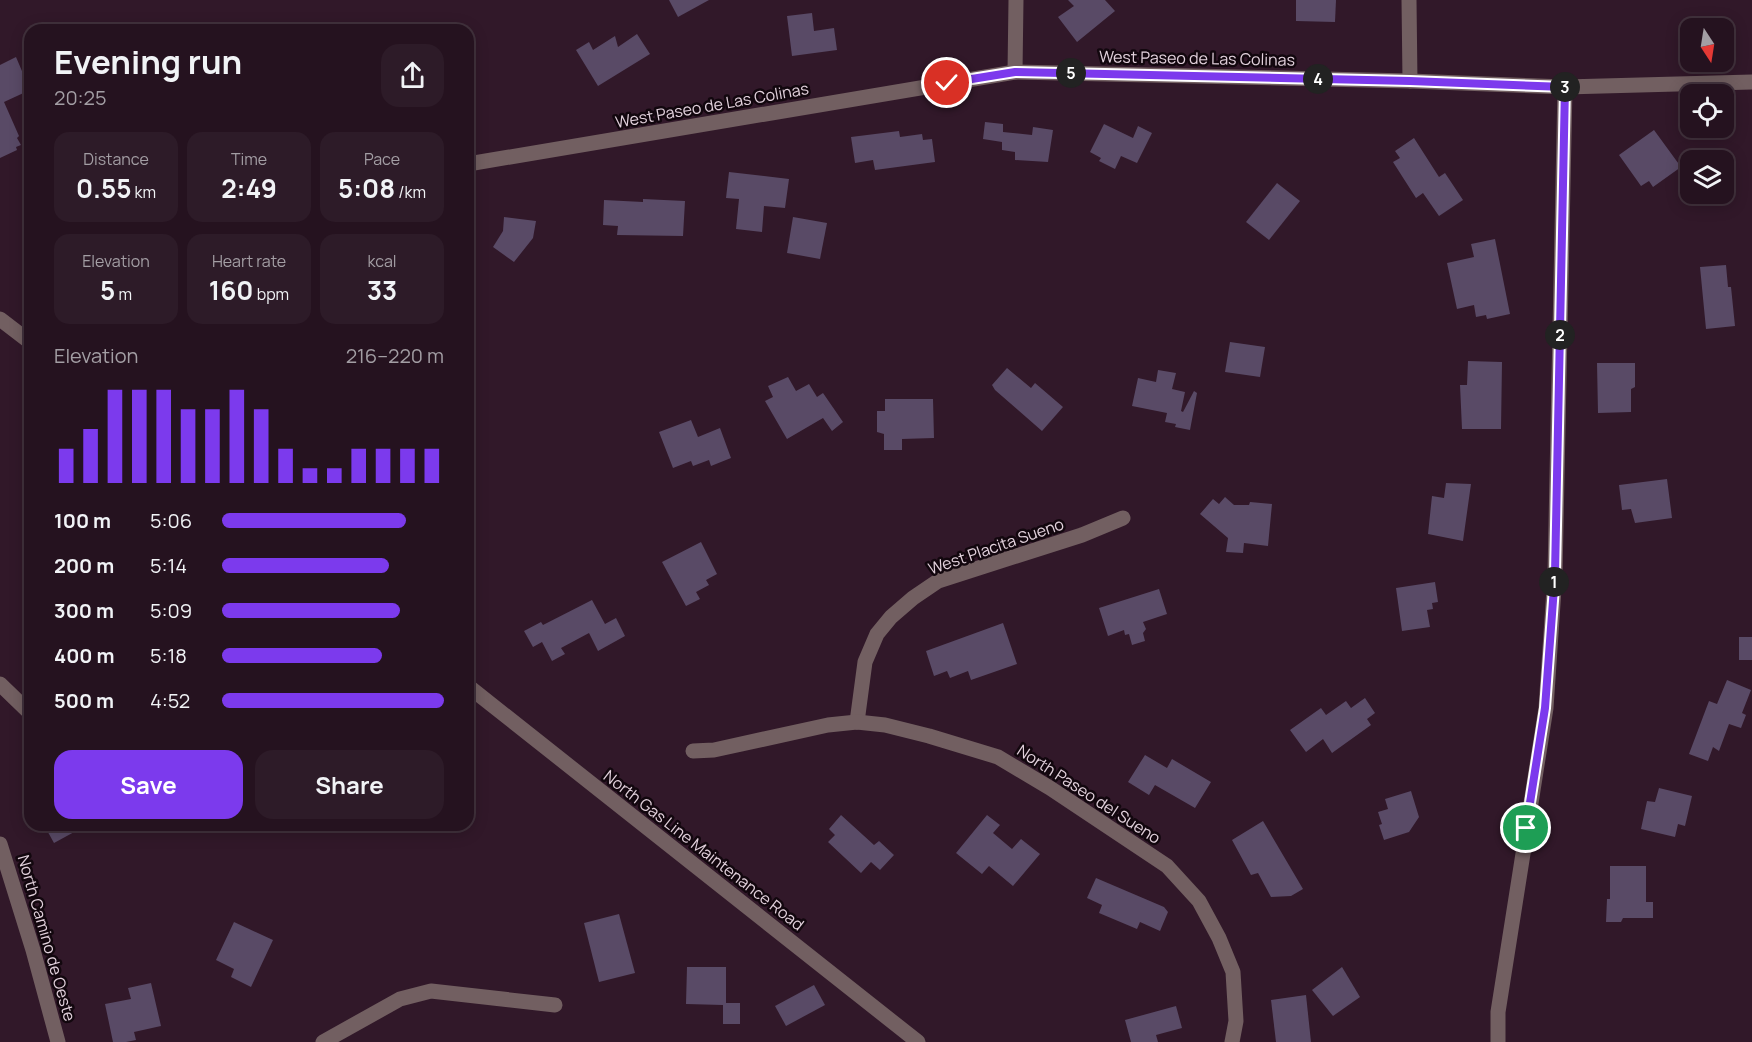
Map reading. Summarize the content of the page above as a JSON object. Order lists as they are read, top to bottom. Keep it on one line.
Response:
{"streets":{"street":["West Paseo de Las Colinas","West Placita Sueno","North Paseo del Sueno","North Gas Line Maintenance Road","North Camino de Oeste"]},"crossings":[["West Placita Sueno","North Paseo del Sueno"]],"north":"bottom","page":{"heading":["Evening run","20:25"],"pins":["5","4","3","2","1"],"stats":[["Distance","0.55 km"],["Time","2:49"],["Pace","5:08 /km"],["Elevation","5 m"],["Heart rate","160 bpm"],["kcal","33"]],"chart":["Elevation","216–220 m"],"list":[{"name":"100 m","note":"5:06"},{"name":"200 m","note":"5:14"},{"name":"300 m","note":"5:09"},{"name":"400 m","note":"5:18"},{"name":"500 m","note":"4:52"}],"buttons":["Save","Share"]}}
